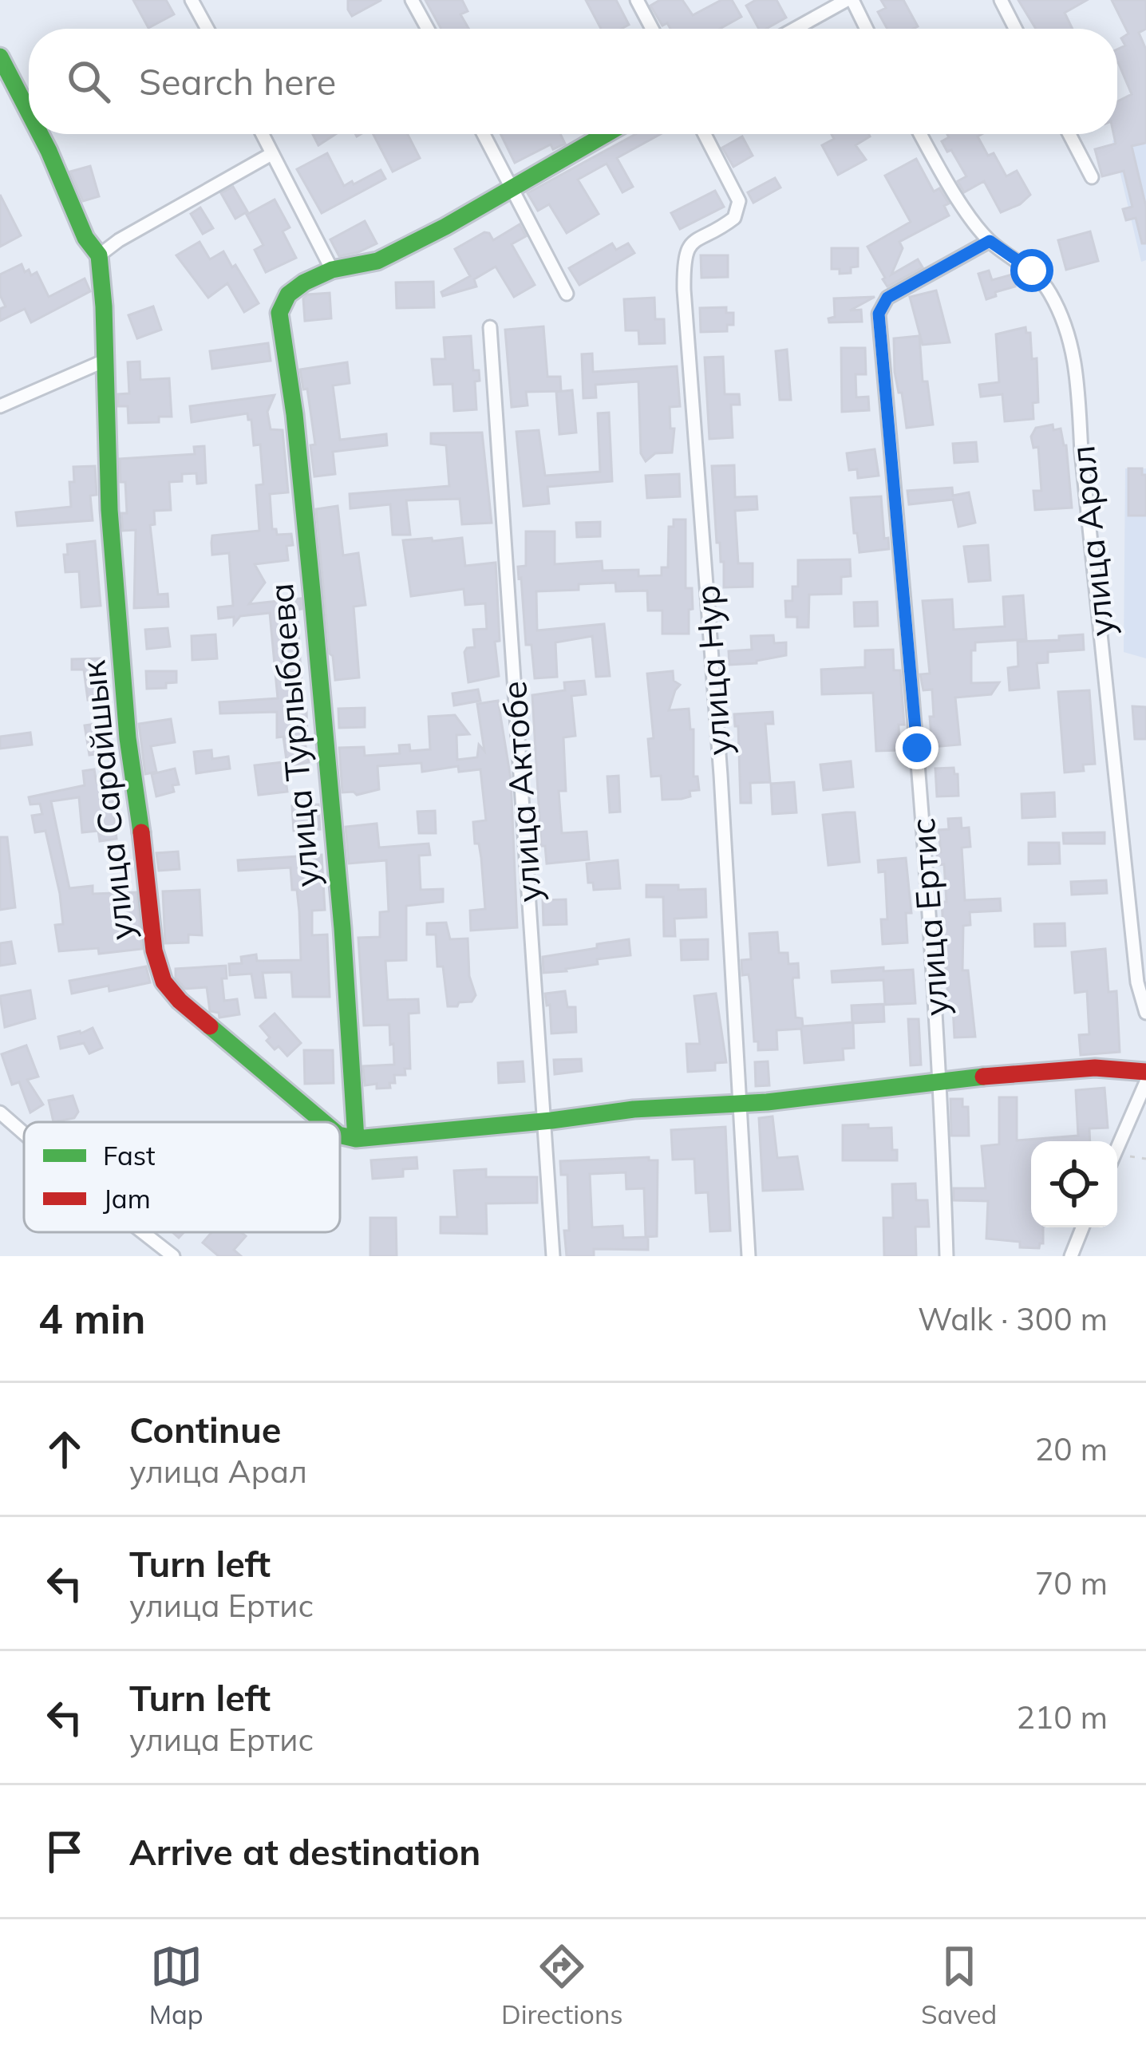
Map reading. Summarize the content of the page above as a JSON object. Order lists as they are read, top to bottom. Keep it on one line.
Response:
{"streets":{"street":["улица Арал","улица Нур","улица Турлыбаева","улица Актобе","улица Сарайшык","улица Ертис"]},"crossings":[["улица Арал","улица Ертис"],["улица Турлыбаева","улица Сарайшык"]],"legend":["Fast","Jam"],"page":{"search":"Search here","heading":["4 min","Walk · 300 m"],"list":[["Continue","улица Арал","20 m"],["Turn left","улица Ертис","70 m"],["Turn left","улица Ертис","210 m"],"Arrive at destination"],"nav":["Map","Directions","Saved"]}}
